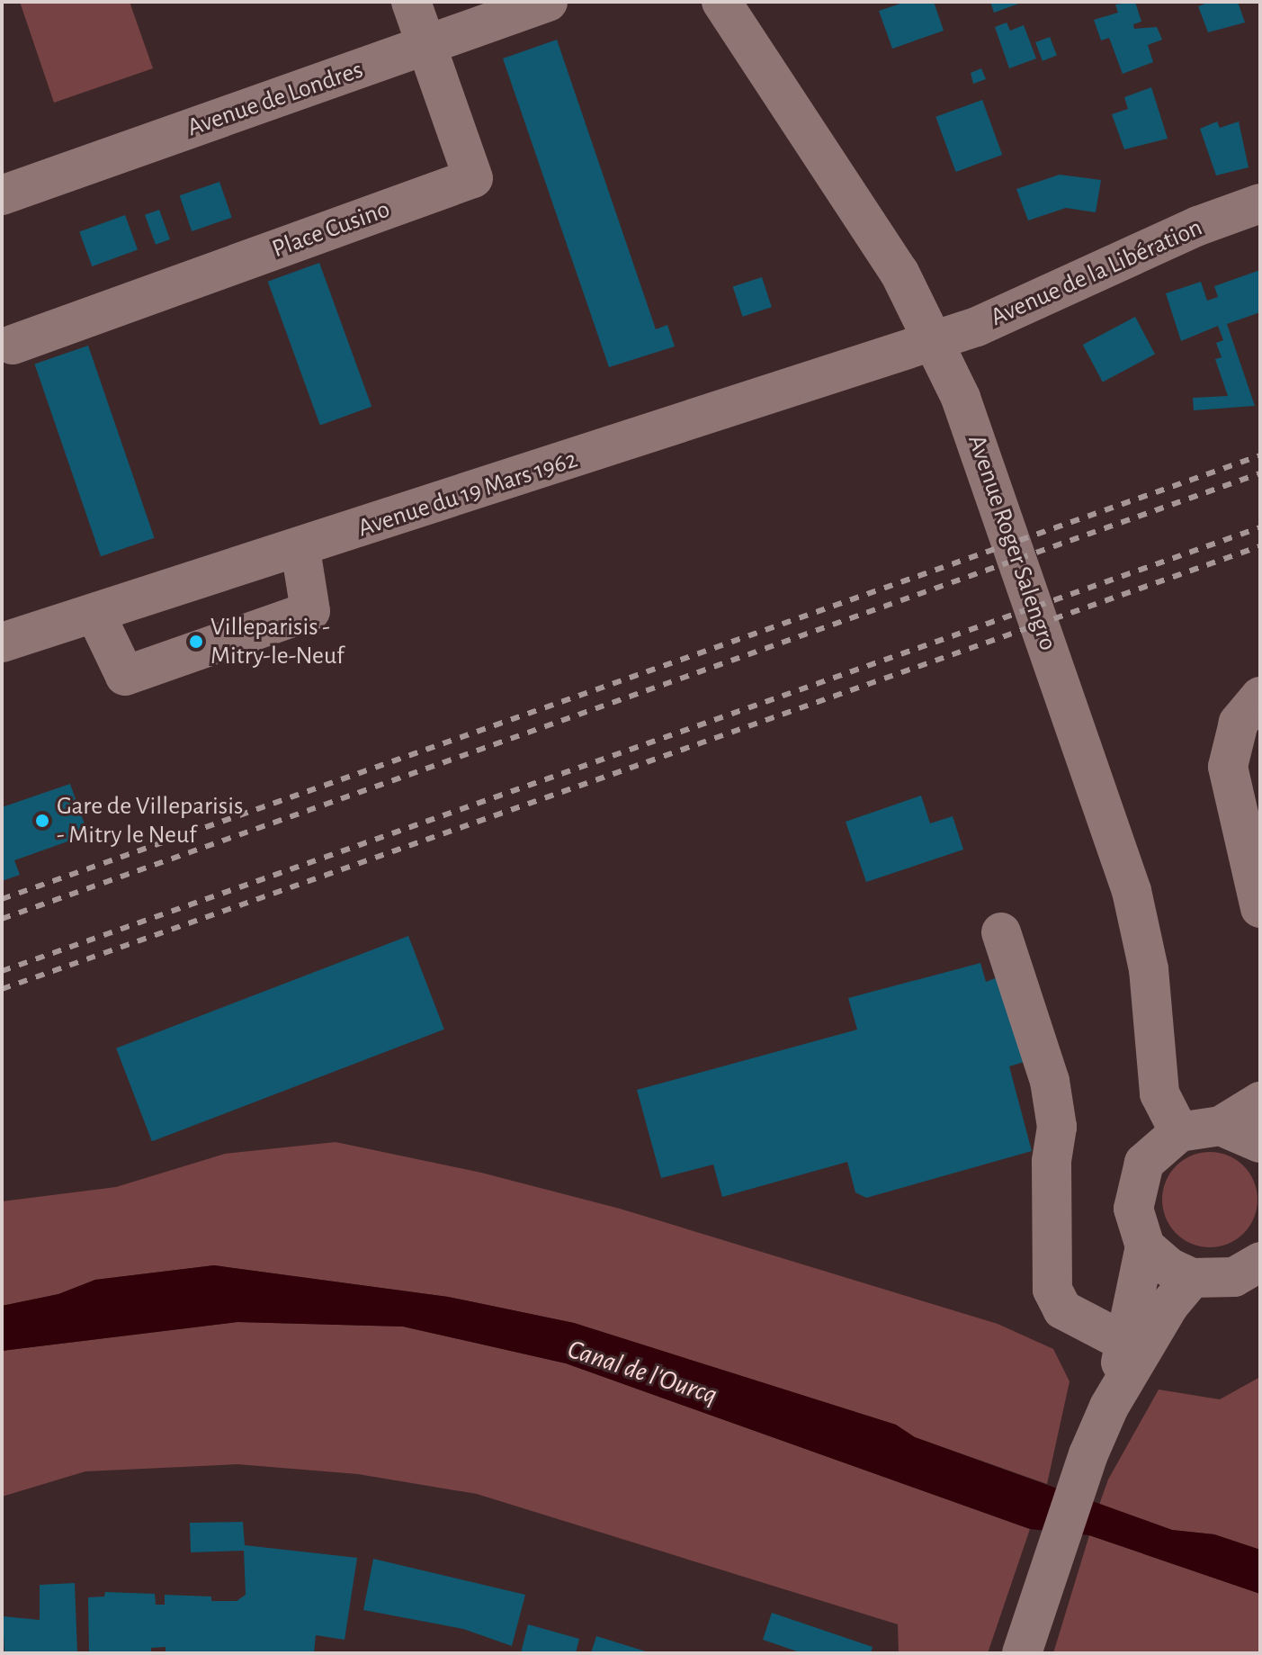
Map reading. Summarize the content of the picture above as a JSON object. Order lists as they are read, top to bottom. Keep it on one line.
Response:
{"streets":{"street":["Avenue de Londres","Place Cusino","Avenue de la Libération","Avenue du 19 Mars 1962","Avenue Roger Salengro"]},"crossings":[["Avenue de Londres","Place Cusino"],["Avenue de la Libération","Avenue du 19 Mars 1962"],["Avenue de la Libération","Avenue Roger Salengro"],["Avenue du 19 Mars 1962","Avenue Roger Salengro"]],"water":["Canal de l'Ourcq"],"places":["Villeparisis - Mitry-le-Neuf","Gare de Villeparisis - Mitry le Neuf"]}
